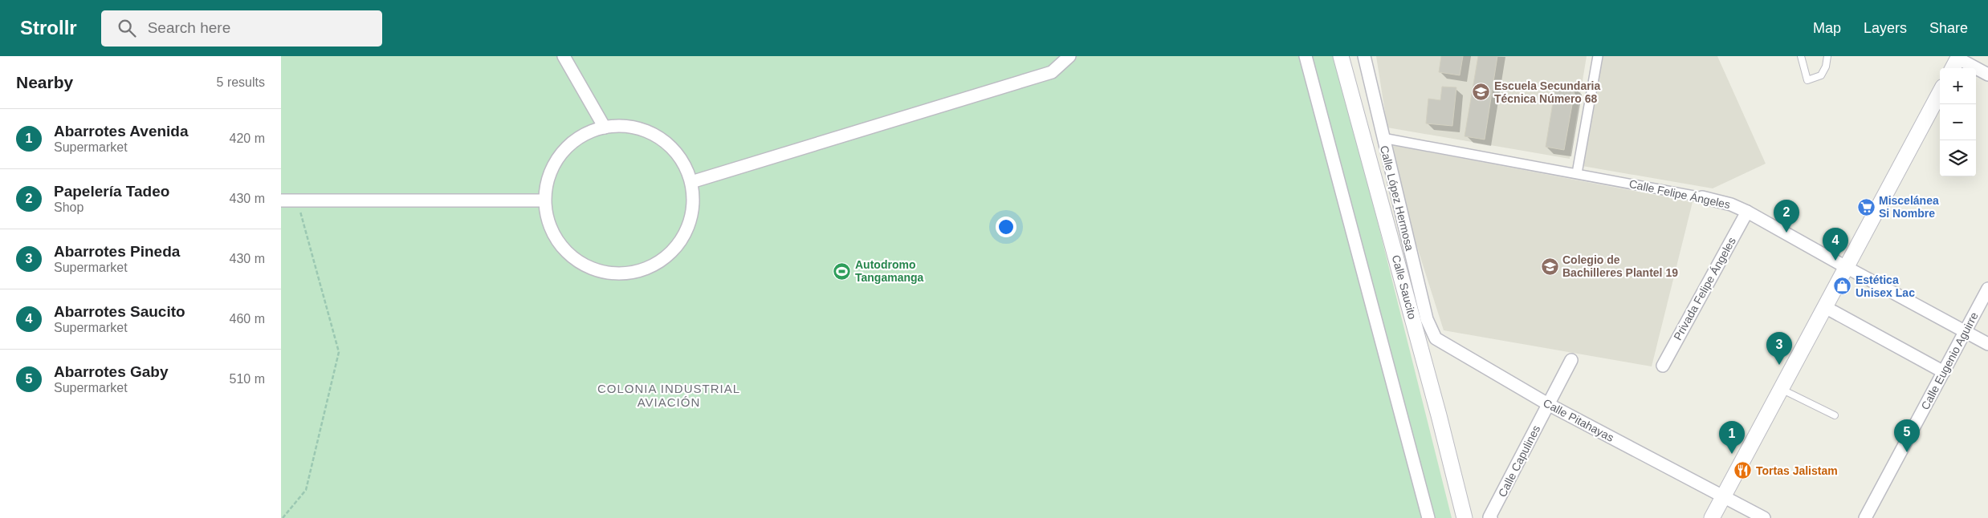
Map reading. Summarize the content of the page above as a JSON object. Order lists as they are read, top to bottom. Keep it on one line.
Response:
{"streets":{"street":["Calle Felipe Ángeles","Calle López Hermosa","Calle Saucito","Privada Felipe Ángeles","Calle Eugenio Aguirre","Calle Pitahayas","Calle Capulines"]},"crossings":[["Calle Felipe Ángeles","Calle López Hermosa"],["Calle Felipe Ángeles","Calle Saucito"],["Calle Felipe Ángeles","Privada Felipe Ángeles"],["Calle Felipe Ángeles","Calle Eugenio Aguirre"],["Calle López Hermosa","Calle Pitahayas"],["Calle Pitahayas","Calle Capulines"]],"districts":["COLONIA INDUSTRIAL AVIACIÓN"],"places":{"school or university":["Escuela Secundaria Técnica Número 68","Colegio de Bachilleres Plantel 19"],"supermarket":["Miscelánea Si Nombre"],"sports":["Autodromo Tangamanga"],"shop":["Estética Unisex Lac"],"restaurant":["Tortas Jalistam"]},"page":{"header":"Strollr","search":"Search here","nav":["Map","Layers","Share"],"heading":["Nearby","5 results"],"map_buttons":["+","−"],"list":[{"mark":"1","name":"Abarrotes Avenida","note":"Supermarket","value":"420 m"},{"mark":"2","name":"Papelería Tadeo","note":"Shop","value":"430 m"},{"mark":"3","name":"Abarrotes Pineda","note":"Supermarket","value":"430 m"},{"mark":"4","name":"Abarrotes Saucito","note":"Supermarket","value":"460 m"},{"mark":"5","name":"Abarrotes Gaby","note":"Supermarket","value":"510 m"}],"pins":["2","4","3","5","1"]}}
